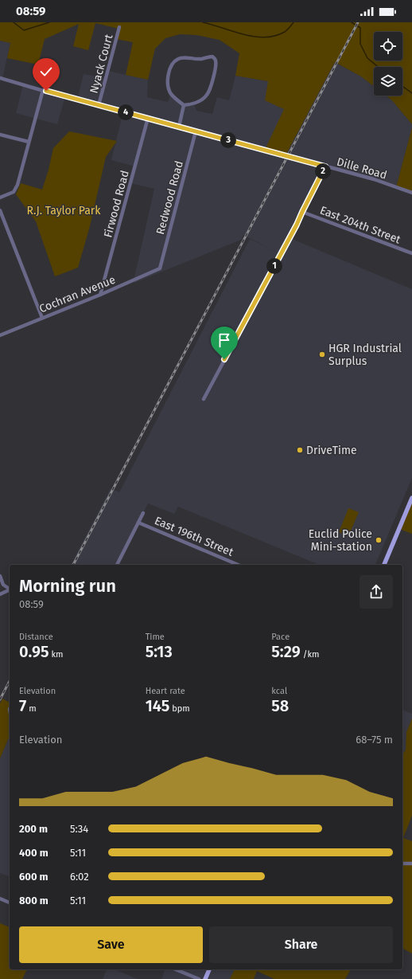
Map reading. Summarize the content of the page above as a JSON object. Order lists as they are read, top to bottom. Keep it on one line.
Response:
{"streets":{"street":["Nyack Court","Dille Road","Redwood Road","Firwood Road","East 204th Street","Cochran Avenue","East 196th Street"]},"crossings":[["Nyack Court","Dille Road"],["Dille Road","Redwood Road"],["Dille Road","Firwood Road"],["Redwood Road","Cochran Avenue"],["Firwood Road","Cochran Avenue"]],"parks":["R.J. Taylor Park"],"places":["HGR Industrial Surplus","DriveTime","Euclid Police Mini-station"],"page":{"status":"08:59","pins":["4","3","2","1"],"heading":["Morning run","08:59"],"stats":[["Distance","0.95 km"],["Time","5:13"],["Pace","5:29 /km"],["Elevation","7 m"],["Heart rate","145 bpm"],["kcal","58"]],"chart":["Elevation","68–75 m"],"list":[{"name":"200 m","note":"5:34"},{"name":"400 m","note":"5:11"},{"name":"600 m","note":"6:02"},{"name":"800 m","note":"5:11"}],"buttons":["Save","Share"]}}
